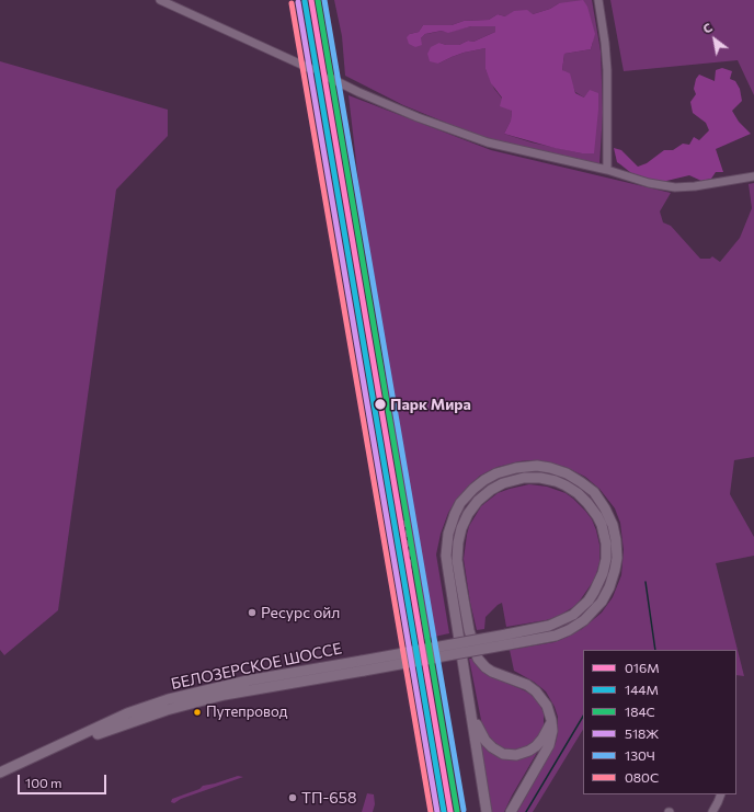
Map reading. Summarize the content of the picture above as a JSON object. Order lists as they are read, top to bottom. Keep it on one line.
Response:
{"streets":{"main road":["БЕЛОЗЕРСКОЕ ШОССЕ"]},"places":["Парк Мира","Ресурс ойл","Путепровод","ТП-658"],"lines":["transit line 016М","transit line 184С","transit line 130Ч","transit line 144М","transit line 518Ж","transit line 080С"],"legend":["016М","144М","184С","518Ж","130Ч","080С"],"scale_bar":"100 m","north":"top left"}
